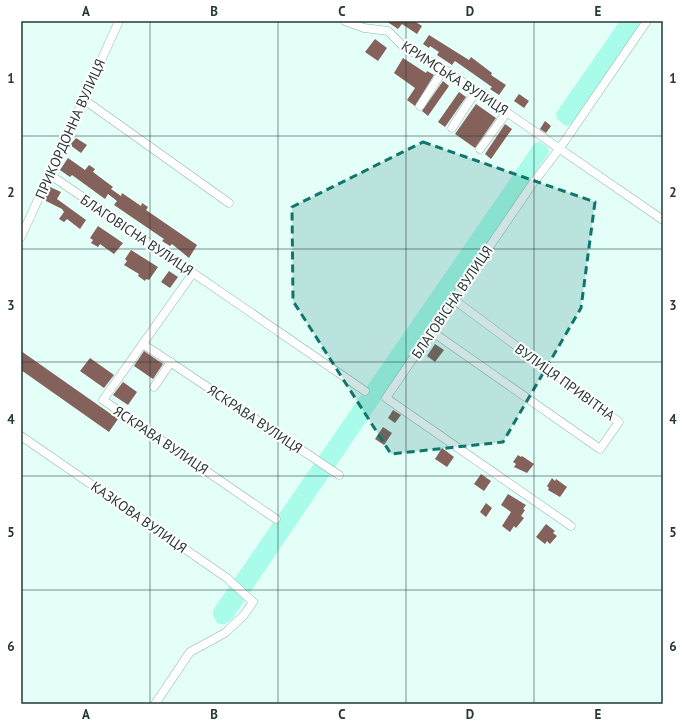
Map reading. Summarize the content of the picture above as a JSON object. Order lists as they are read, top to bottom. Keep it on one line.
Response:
{"streets":{"street":["КРИМСЬКА ВУЛИЦЯ","ПРИКОРДОННА ВУЛИЦЯ","БЛАГОВІСНА ВУЛИЦЯ","ВУЛИЦЯ ПРИВІТНА","ЯСКРАВА ВУЛИЦЯ","КАЗКОВА ВУЛИЦЯ"]},"crossings":[["КРИМСЬКА ВУЛИЦЯ","БЛАГОВІСНА ВУЛИЦЯ"],["ПРИКОРДОННА ВУЛИЦЯ","БЛАГОВІСНА ВУЛИЦЯ"],["БЛАГОВІСНА ВУЛИЦЯ","ВУЛИЦЯ ПРИВІТНА"]],"grid":{"columns":["A","B","C","D","E"],"rows":["1","2","3","4","5","6"]}}
